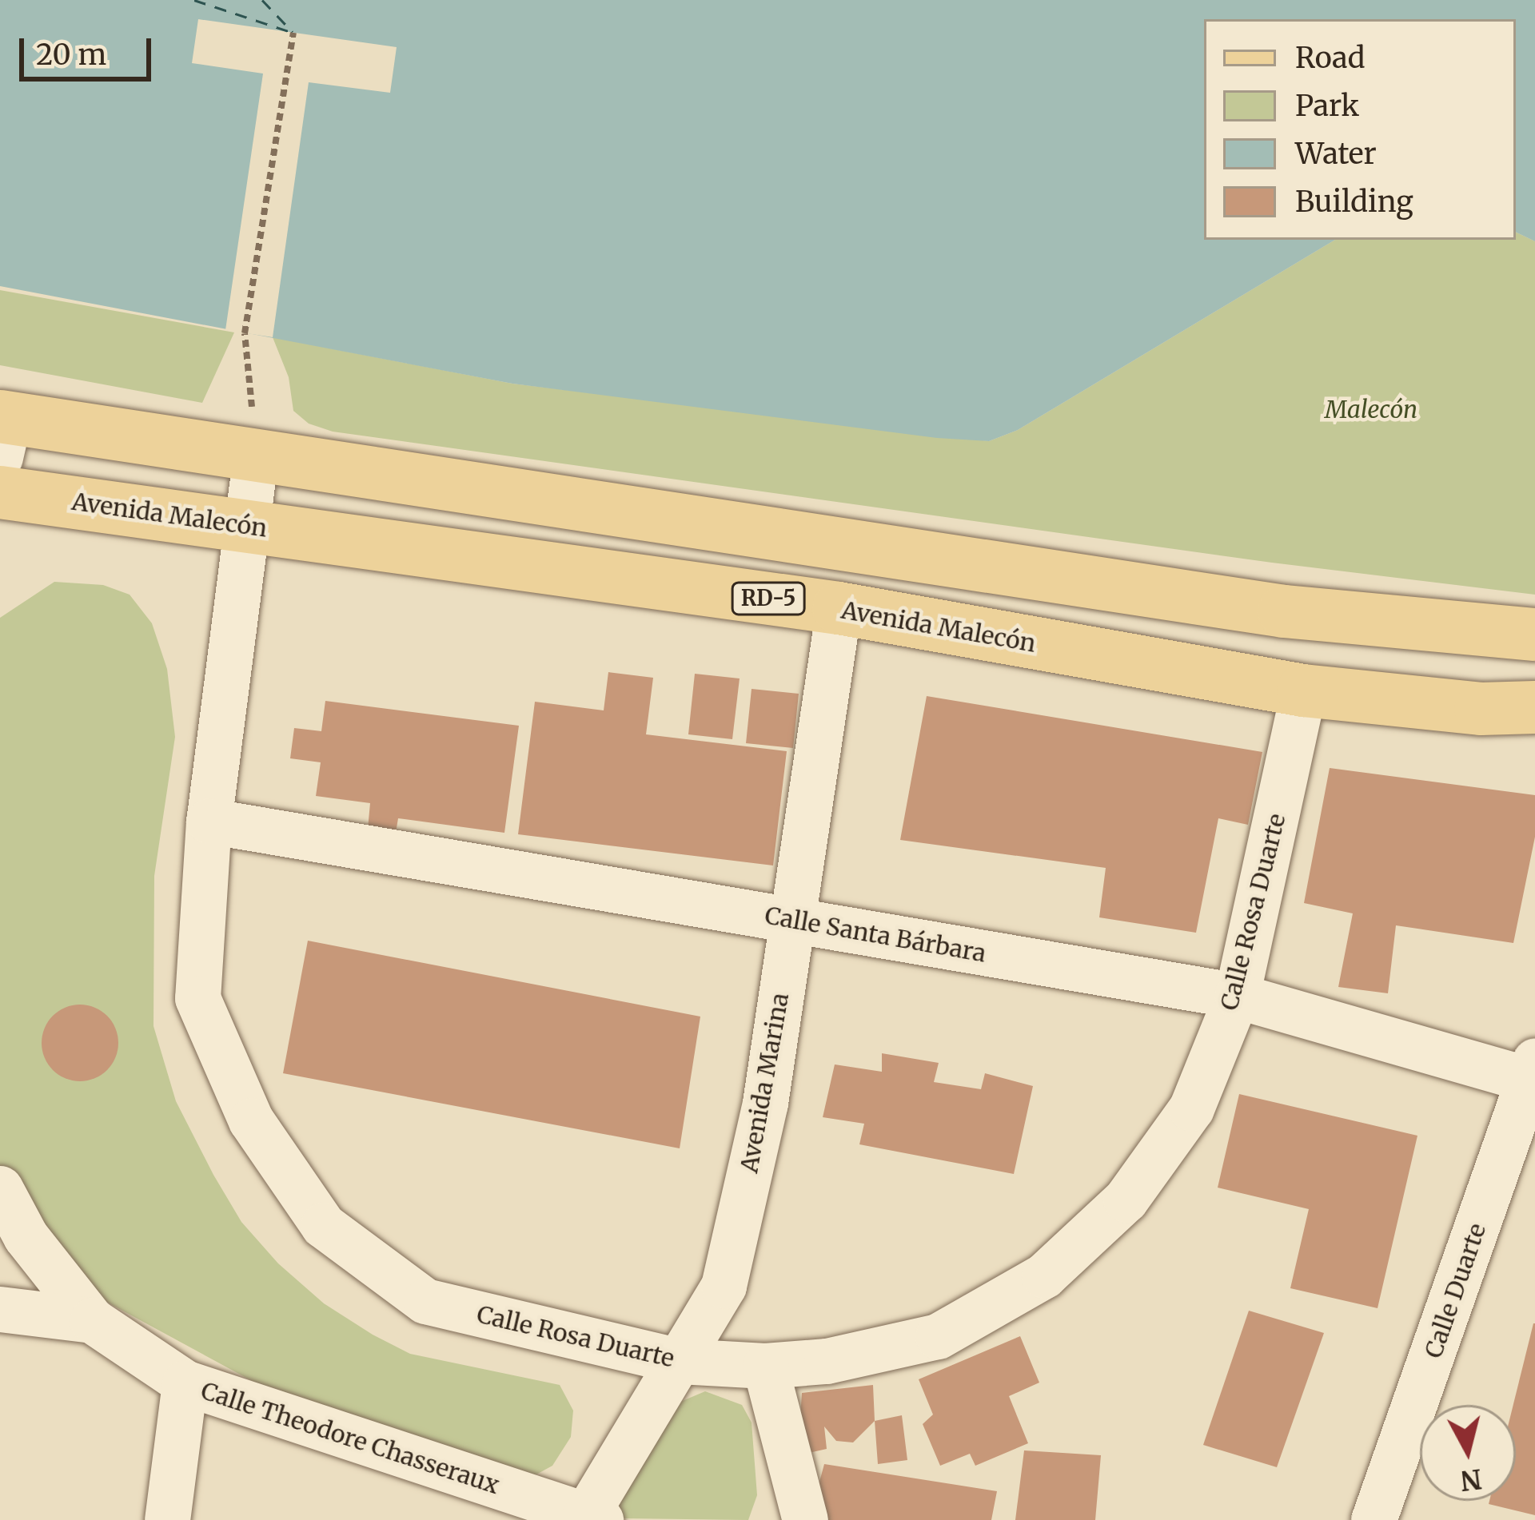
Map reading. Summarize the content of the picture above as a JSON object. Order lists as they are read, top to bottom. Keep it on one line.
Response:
{"streets":{"main road":["Avenida Malecón","RD-5"],"street":["Calle Rosa Duarte","Calle Santa Bárbara","Avenida Marina","Calle Duarte","Calle Theodore Chasseraux"]},"crossings":[["Avenida Malecón","Calle Rosa Duarte"],["Avenida Malecón","Avenida Marina"],["Calle Rosa Duarte","Calle Santa Bárbara"],["Calle Rosa Duarte","Avenida Marina"],["Calle Santa Bárbara","Avenida Marina"],["Calle Santa Bárbara","Calle Duarte"],["Avenida Marina","Calle Theodore Chasseraux"]],"parks":["Malecón"],"legend":["Road","Park","Water","Building"],"scale_bar":"20 m","north":"bottom"}
